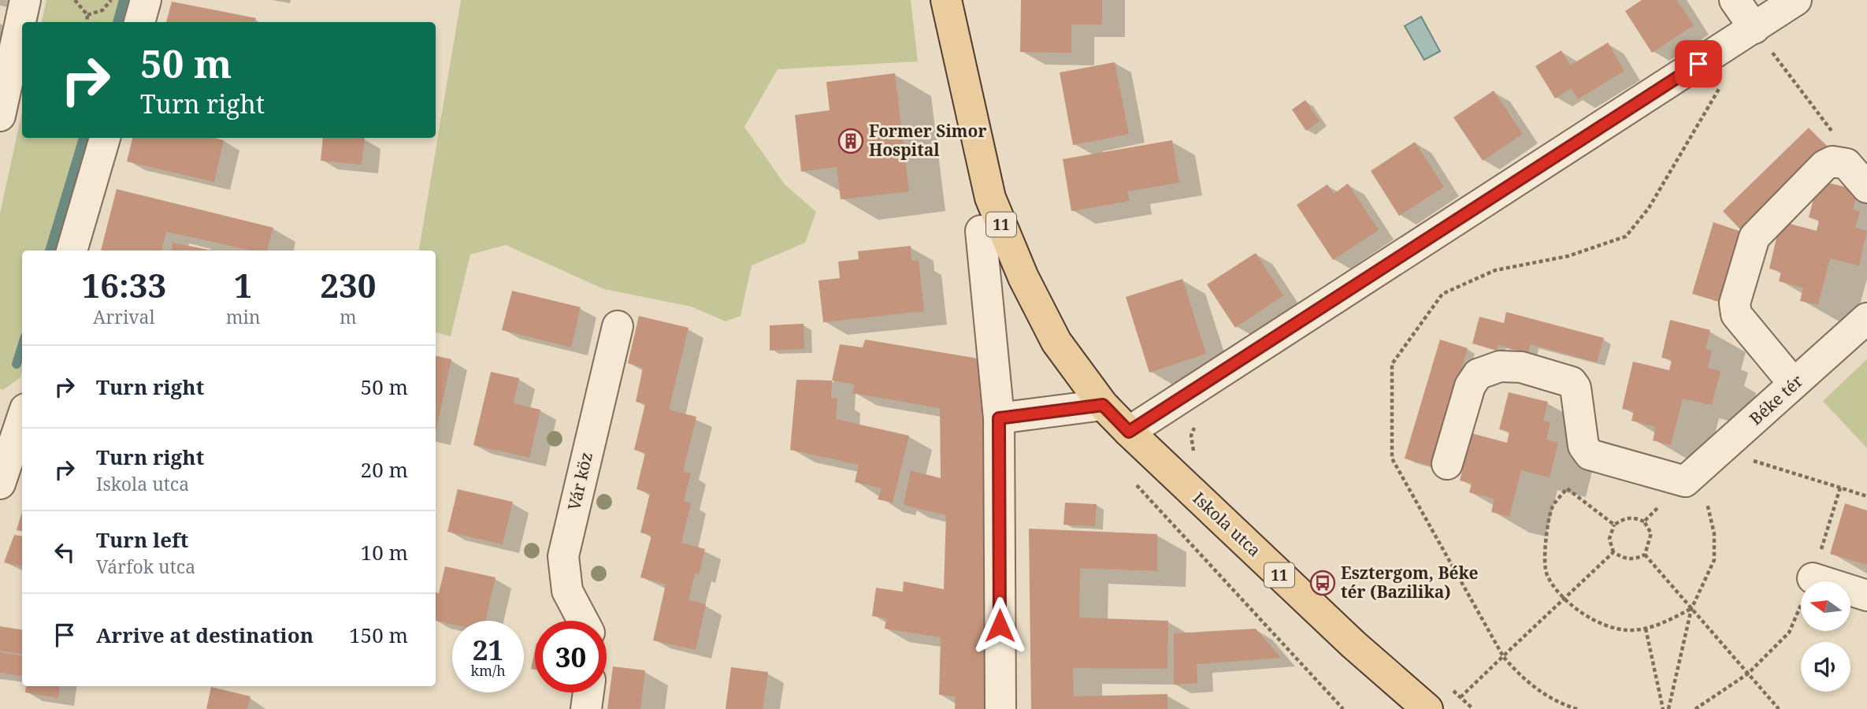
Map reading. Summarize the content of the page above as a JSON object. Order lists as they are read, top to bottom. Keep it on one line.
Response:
{"streets":{"main road":["11","Iskola utca"],"street":["Béke tér","Vár köz"]},"crossings":[["11","Iskola utca"]],"places":{"building":["Former Simor Hospital"],"bus stop":["Esztergom, Béke tér (Bazilika)"]},"north":"left","page":{"turn":["50 m","Turn right"],"eta":["16:33","Arrival","1","min","230","m"],"list":[{"name":"Turn right","value":"50 m"},{"name":"Turn right","note":"Iskola utca","value":"20 m"},{"name":"Turn left","note":"Várfok utca","value":"10 m"},{"name":"Arrive at destination","value":"150 m"}],"speed":"21 km/h","limit":"30"}}
